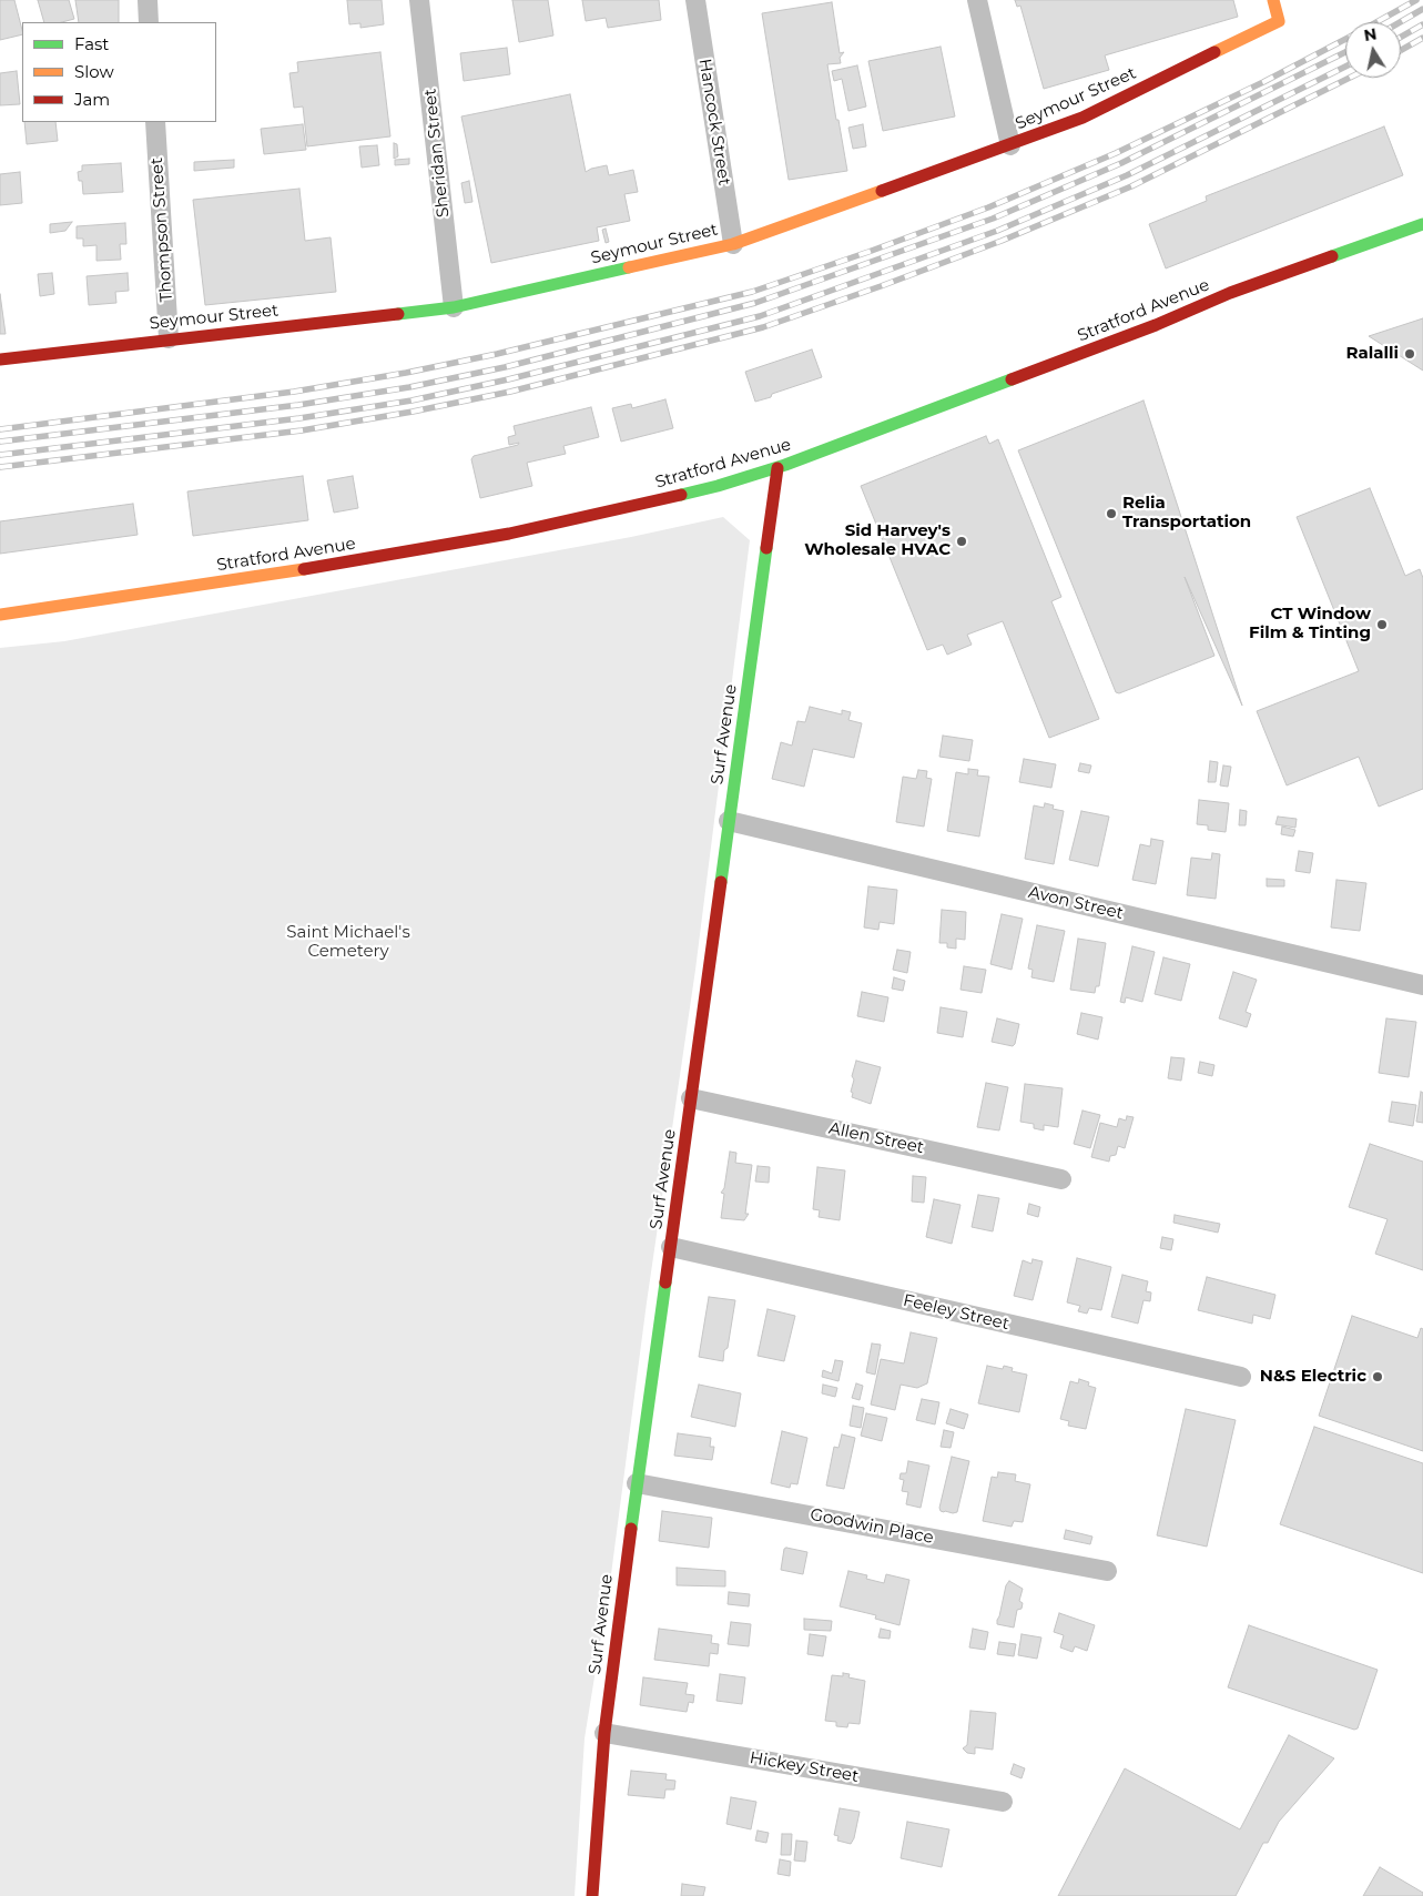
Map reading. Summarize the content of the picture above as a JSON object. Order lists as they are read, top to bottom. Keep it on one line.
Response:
{"streets":{"street":["Seymour Street","Hancock Street","Sheridan Street","Thompson Street","Stratford Avenue","Surf Avenue","Avon Street","Allen Street","Feeley Street","Goodwin Place","Hickey Street"]},"crossings":[["Seymour Street","Hancock Street"],["Seymour Street","Sheridan Street"],["Seymour Street","Thompson Street"],["Stratford Avenue","Surf Avenue"],["Surf Avenue","Avon Street"],["Surf Avenue","Allen Street"],["Surf Avenue","Feeley Street"],["Surf Avenue","Goodwin Place"],["Surf Avenue","Hickey Street"]],"parks":["Saint Michael's Cemetery"],"places":["Ralalli","Relia Transportation","Sid Harvey's Wholesale HVAC","CT Window Film & Tinting","N&S Electric"],"legend":["Fast","Slow","Jam"],"north":"top"}
